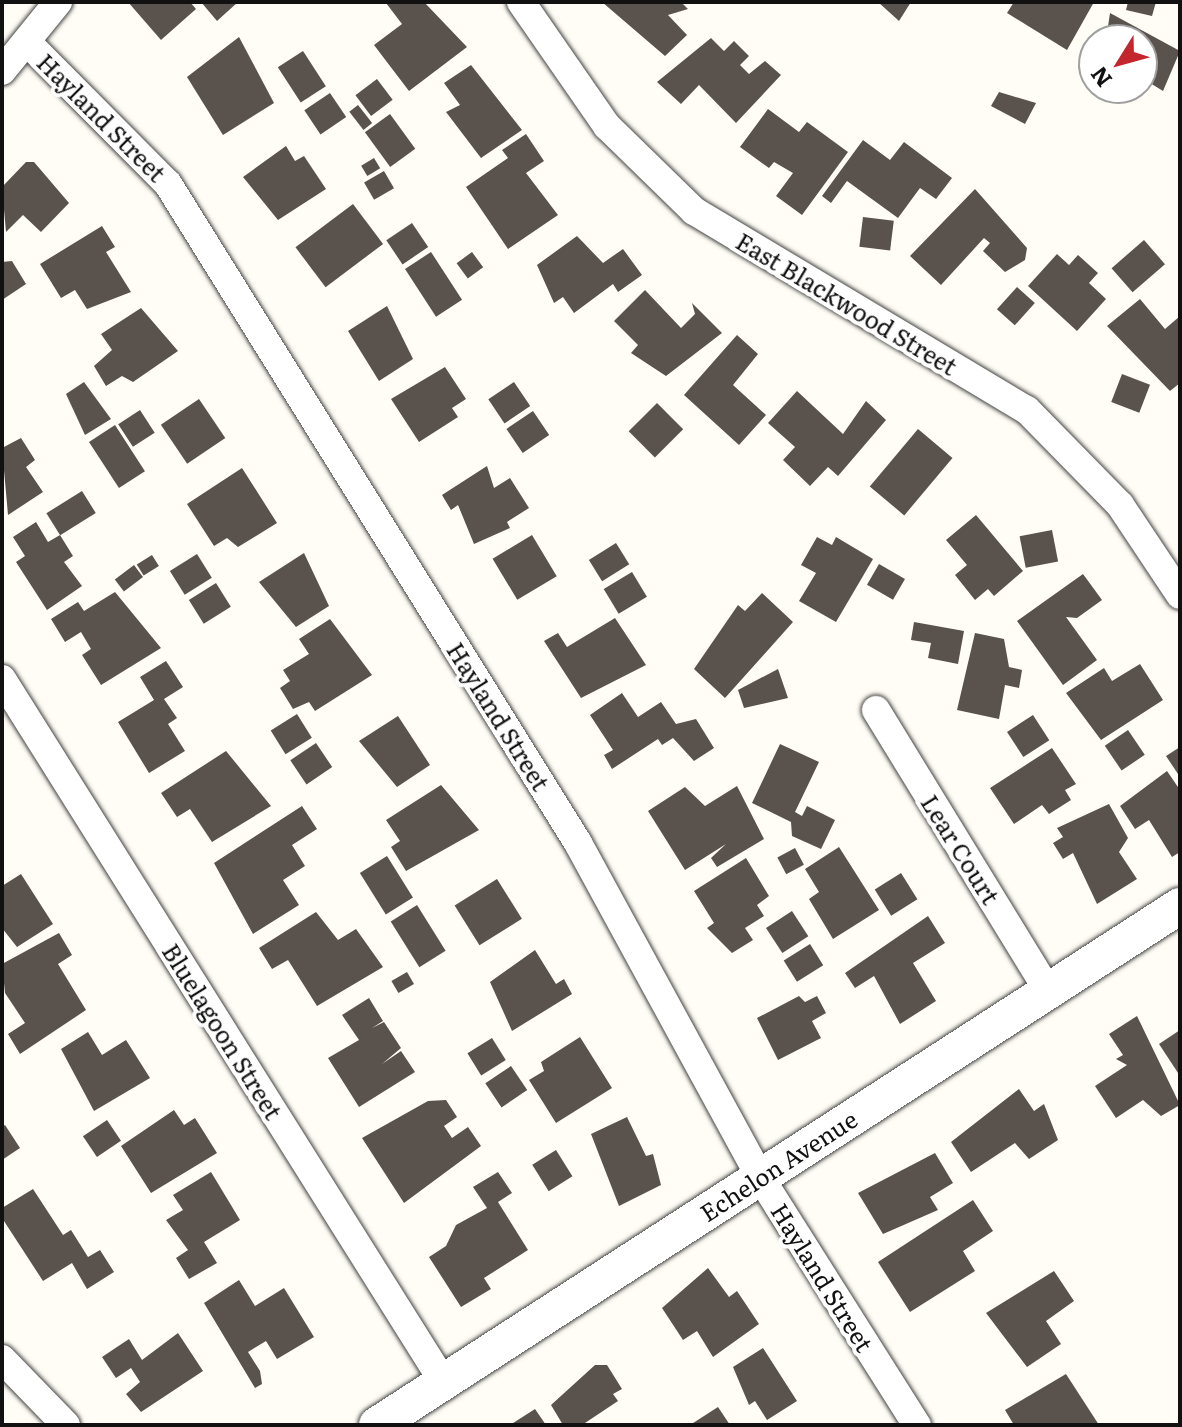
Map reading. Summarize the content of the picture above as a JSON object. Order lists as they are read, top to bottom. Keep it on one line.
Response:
{"streets":{"street":["Hayland Street","East Blackwood Street","Lear Court","Bluelagoon Street","Echelon Avenue"]},"crossings":[["Hayland Street","Echelon Avenue"],["Lear Court","Echelon Avenue"],["Bluelagoon Street","Echelon Avenue"]],"north":"bottom left"}
